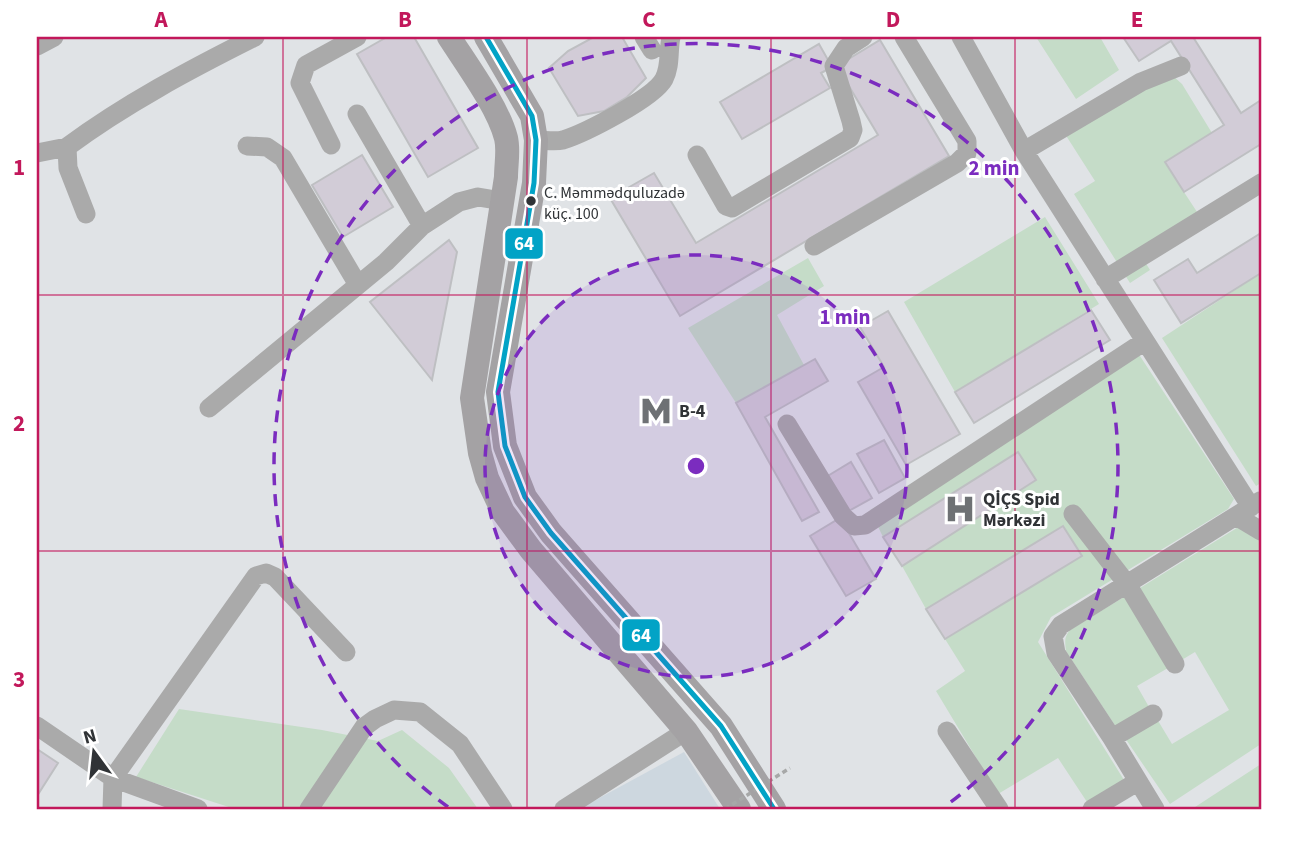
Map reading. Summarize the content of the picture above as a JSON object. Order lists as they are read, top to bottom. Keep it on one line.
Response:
{"places":{"other":["C. Məmmədquluzadə küç. 100"],"metro station":["B-4"],"hospital":["QİÇS Spid Mərkəzi"]},"lines":["transit line 64"],"north":"top","grid":{"columns":["A","B","C","D","E"],"rows":["1","2","3"]},"rings":["2 min","1 min"]}
